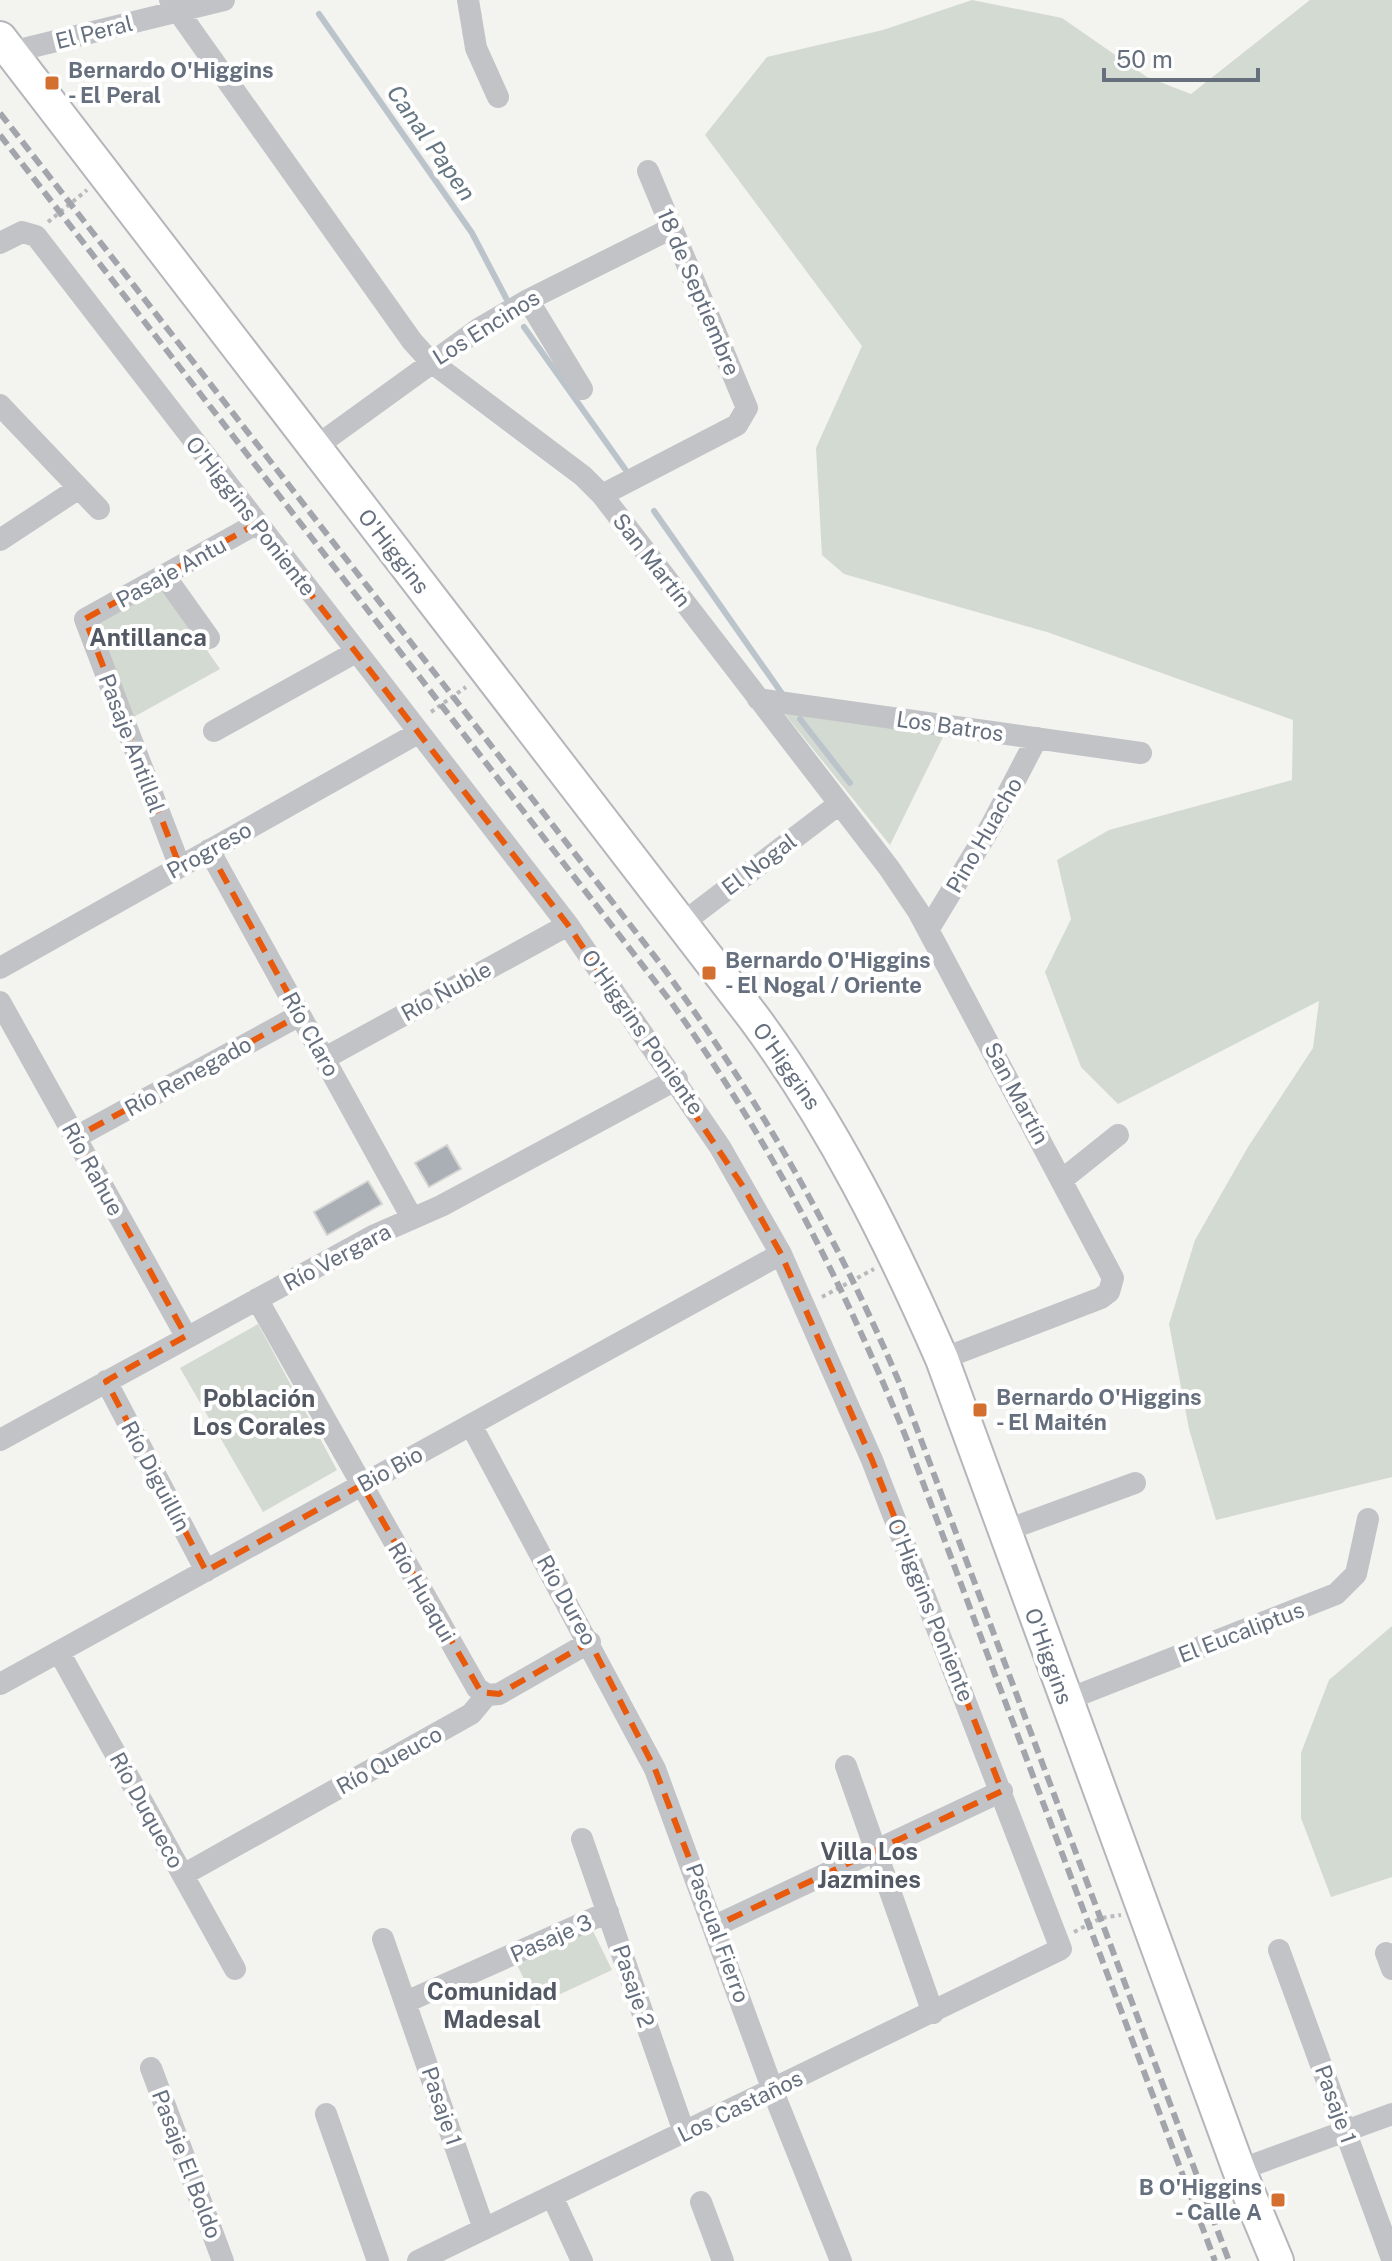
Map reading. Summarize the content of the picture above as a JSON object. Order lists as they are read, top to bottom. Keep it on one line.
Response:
{"streets":{"street":["El Peral","18 de Septiembre","Los Encinos","O'Higgins Poniente","O'Higgins","San Martín","Pasaje Antu","Los Batros","Pasaje Antillal","Pino Huacho","Progreso","El Nogal","Río Ñuble","Río Claro","Río Renegado","Río Rahue","Río Vergara","Bio Bio","Río Diguillín","Río Huaqui","Río Dureo","El Eucaliptus","Río Queuco","Río Duqueco","Pascual Fierro","Pasaje 3","Pasaje 2","Pasaje 1","Los Castaños","Pasaje El Boldo"]},"crossings":[["El Peral","O'Higgins"],["El Peral","San Martín"],["18 de Septiembre","Los Encinos"],["18 de Septiembre","San Martín"],["Los Encinos","O'Higgins"],["Los Encinos","San Martín"],["O'Higgins Poniente","Pasaje Antu"],["O'Higgins Poniente","Progreso"],["O'Higgins Poniente","Río Ñuble"],["O'Higgins Poniente","Río Vergara"],["O'Higgins Poniente","Bio Bio"],["O'Higgins Poniente","Los Castaños"],["O'Higgins","San Martín"],["O'Higgins","El Nogal"],["O'Higgins","El Eucaliptus"],["San Martín","Los Batros"],["San Martín","Pino Huacho"],["San Martín","El Nogal"],["Pasaje Antu","Pasaje Antillal"],["Los Batros","Pino Huacho"],["Pasaje Antillal","Progreso"],["Progreso","Río Claro"],["Río Ñuble","Río Claro"],["Río Claro","Río Renegado"],["Río Claro","Río Vergara"],["Río Renegado","Río Rahue"],["Río Rahue","Río Vergara"],["Río Vergara","Río Diguillín"],["Río Vergara","Río Huaqui"],["Bio Bio","Río Diguillín"],["Bio Bio","Río Huaqui"],["Bio Bio","Río Dureo"],["Bio Bio","Río Duqueco"],["Río Huaqui","Río Queuco"],["Río Dureo","Río Queuco"],["Río Dureo","Pascual Fierro"],["Río Queuco","Río Duqueco"],["Pascual Fierro","Los Castaños"],["Pasaje 3","Pasaje 2"],["Pasaje 3","Pasaje 1"],["Pasaje 2","Los Castaños"],["Pasaje 1","Los Castaños"]],"districts":["Antillanca","Población Los Corales","Villa Los Jazmines","Comunidad Madesal"],"water":["Canal Papen"],"places":{"transit":["Bernardo O'Higgins - El Peral","Bernardo O'Higgins - El Nogal / Oriente","Bernardo O'Higgins - El Maitén","B O'Higgins - Calle A"]},"scale_bar":"50 m"}
